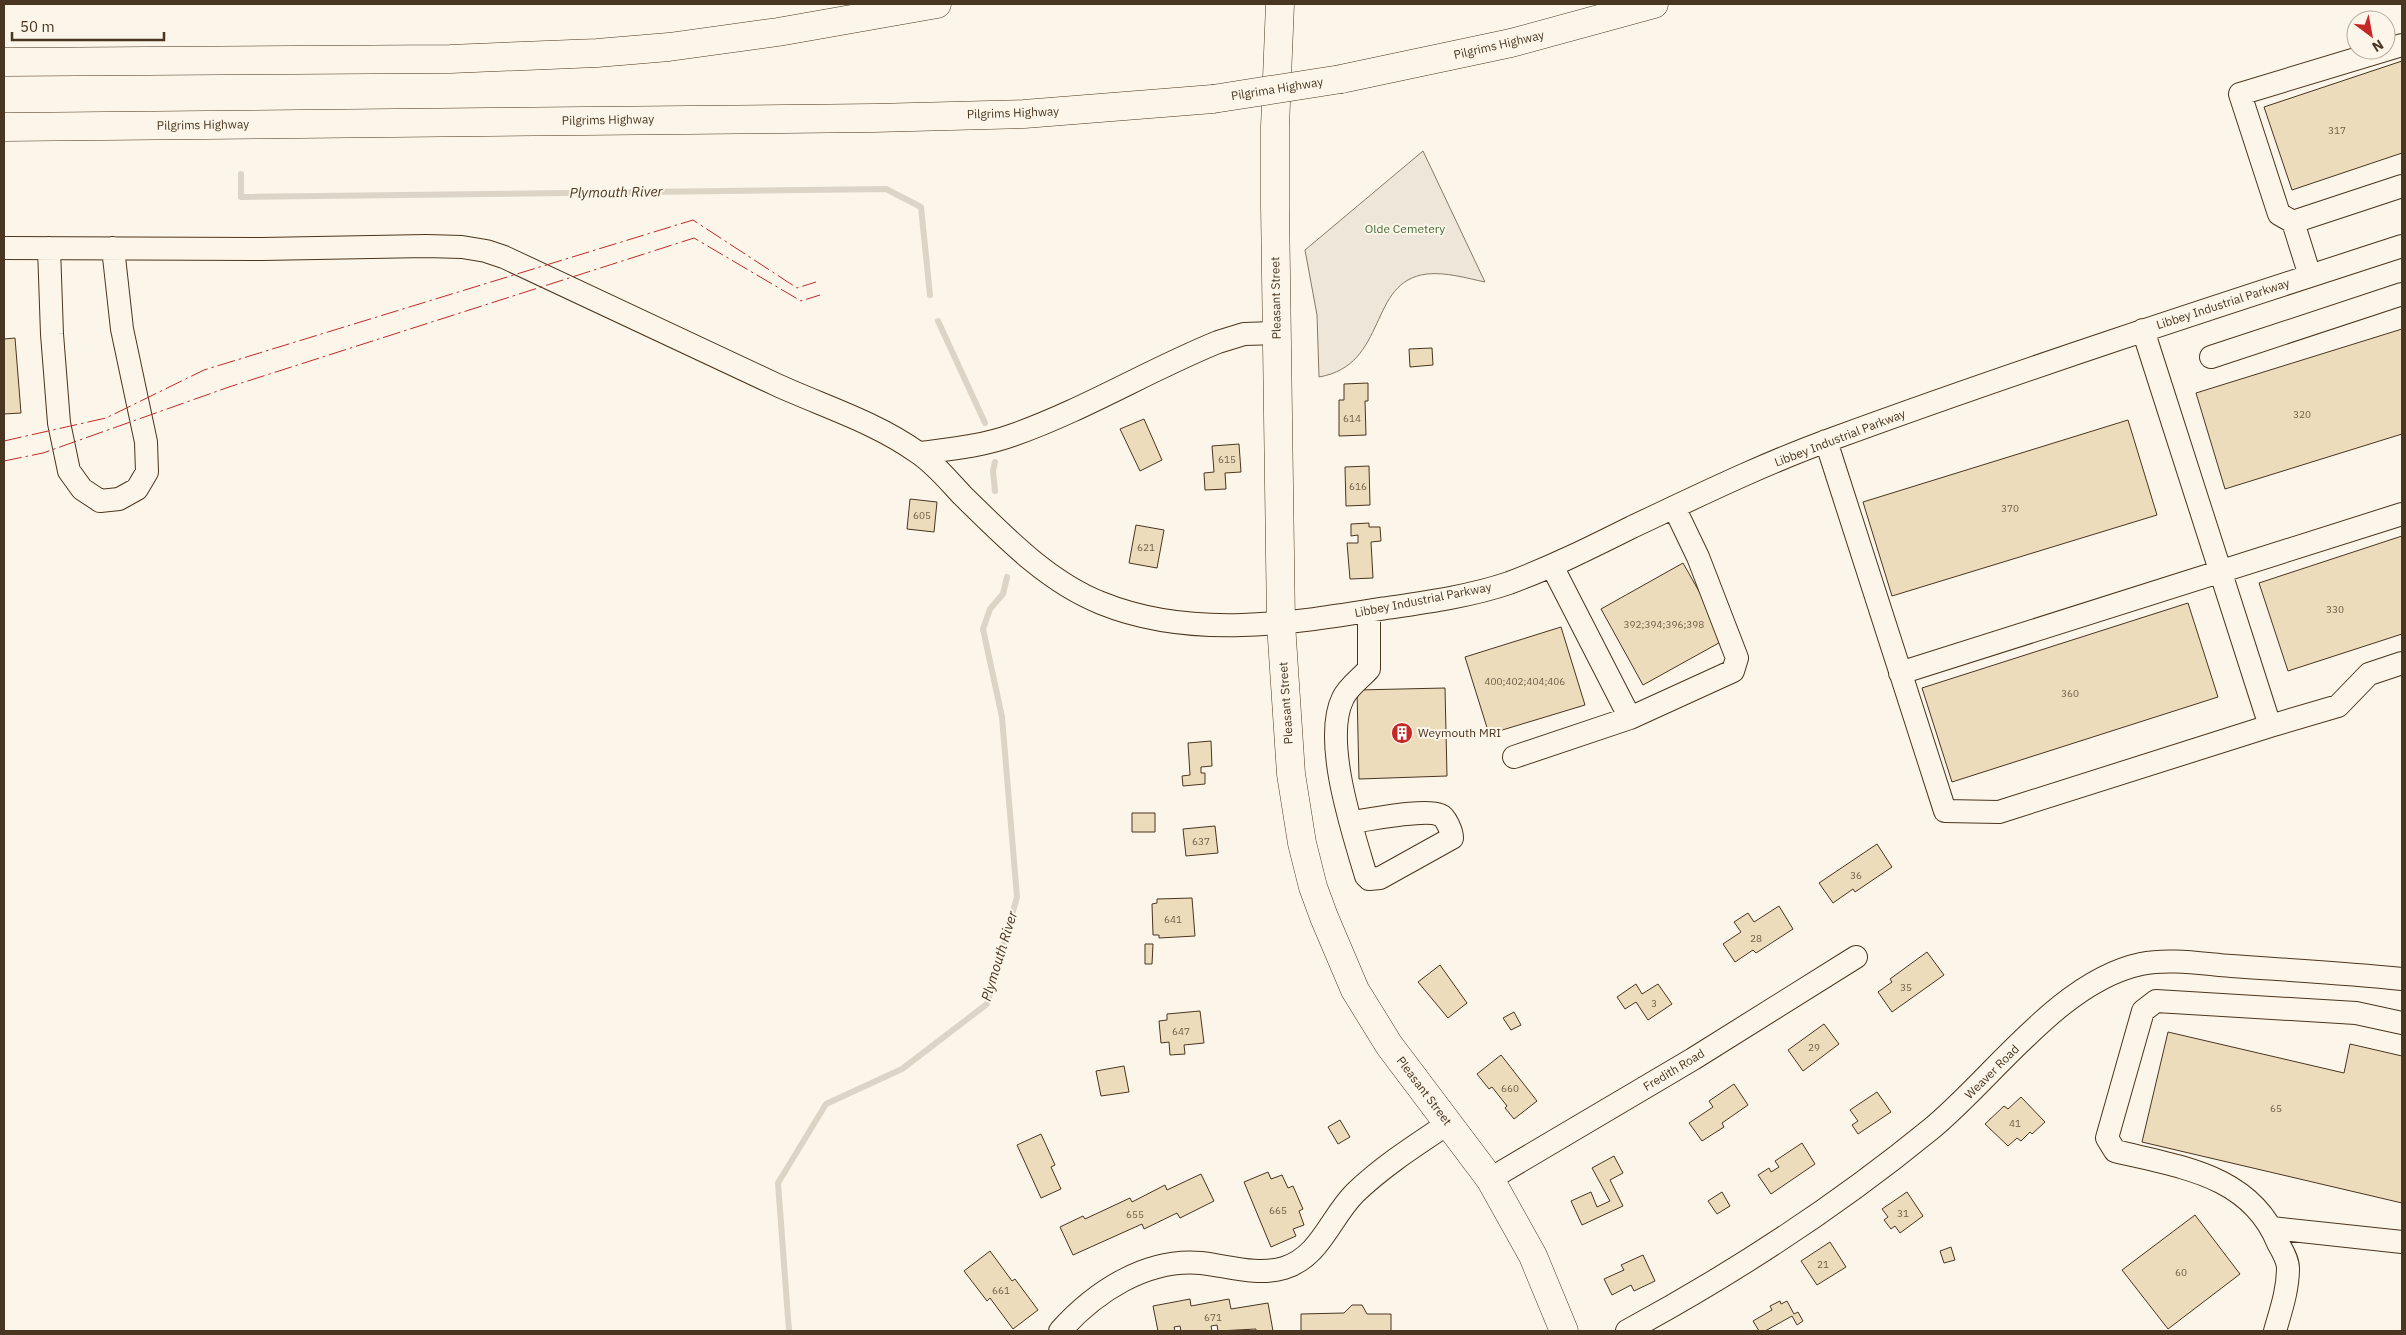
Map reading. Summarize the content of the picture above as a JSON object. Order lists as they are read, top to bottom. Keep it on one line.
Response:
{"streets":{"main road":["Pilgrims Highway","Pilgrima Highway","Pleasant Street"],"street":["Libbey Industrial Parkway","Fredith Road","Weaver Road"]},"crossings":[["Pilgrims Highway","Pilgrima Highway"],["Pleasant Street","Libbey Industrial Parkway"],["Pleasant Street","Fredith Road"]],"water":["Plymouth River"],"parks":["Olde Cemetery"],"places":{"building":["Weymouth MRI"]},"house_numbers":["317","320","614","615","616","370","605","621","330","392;394;396;398","400;402;404;406","360","637","36","641","28","35","3","647","29","660","65","41","665","31","655","21","60","661","671"],"scale_bar":"50 m","north":"bottom right"}
